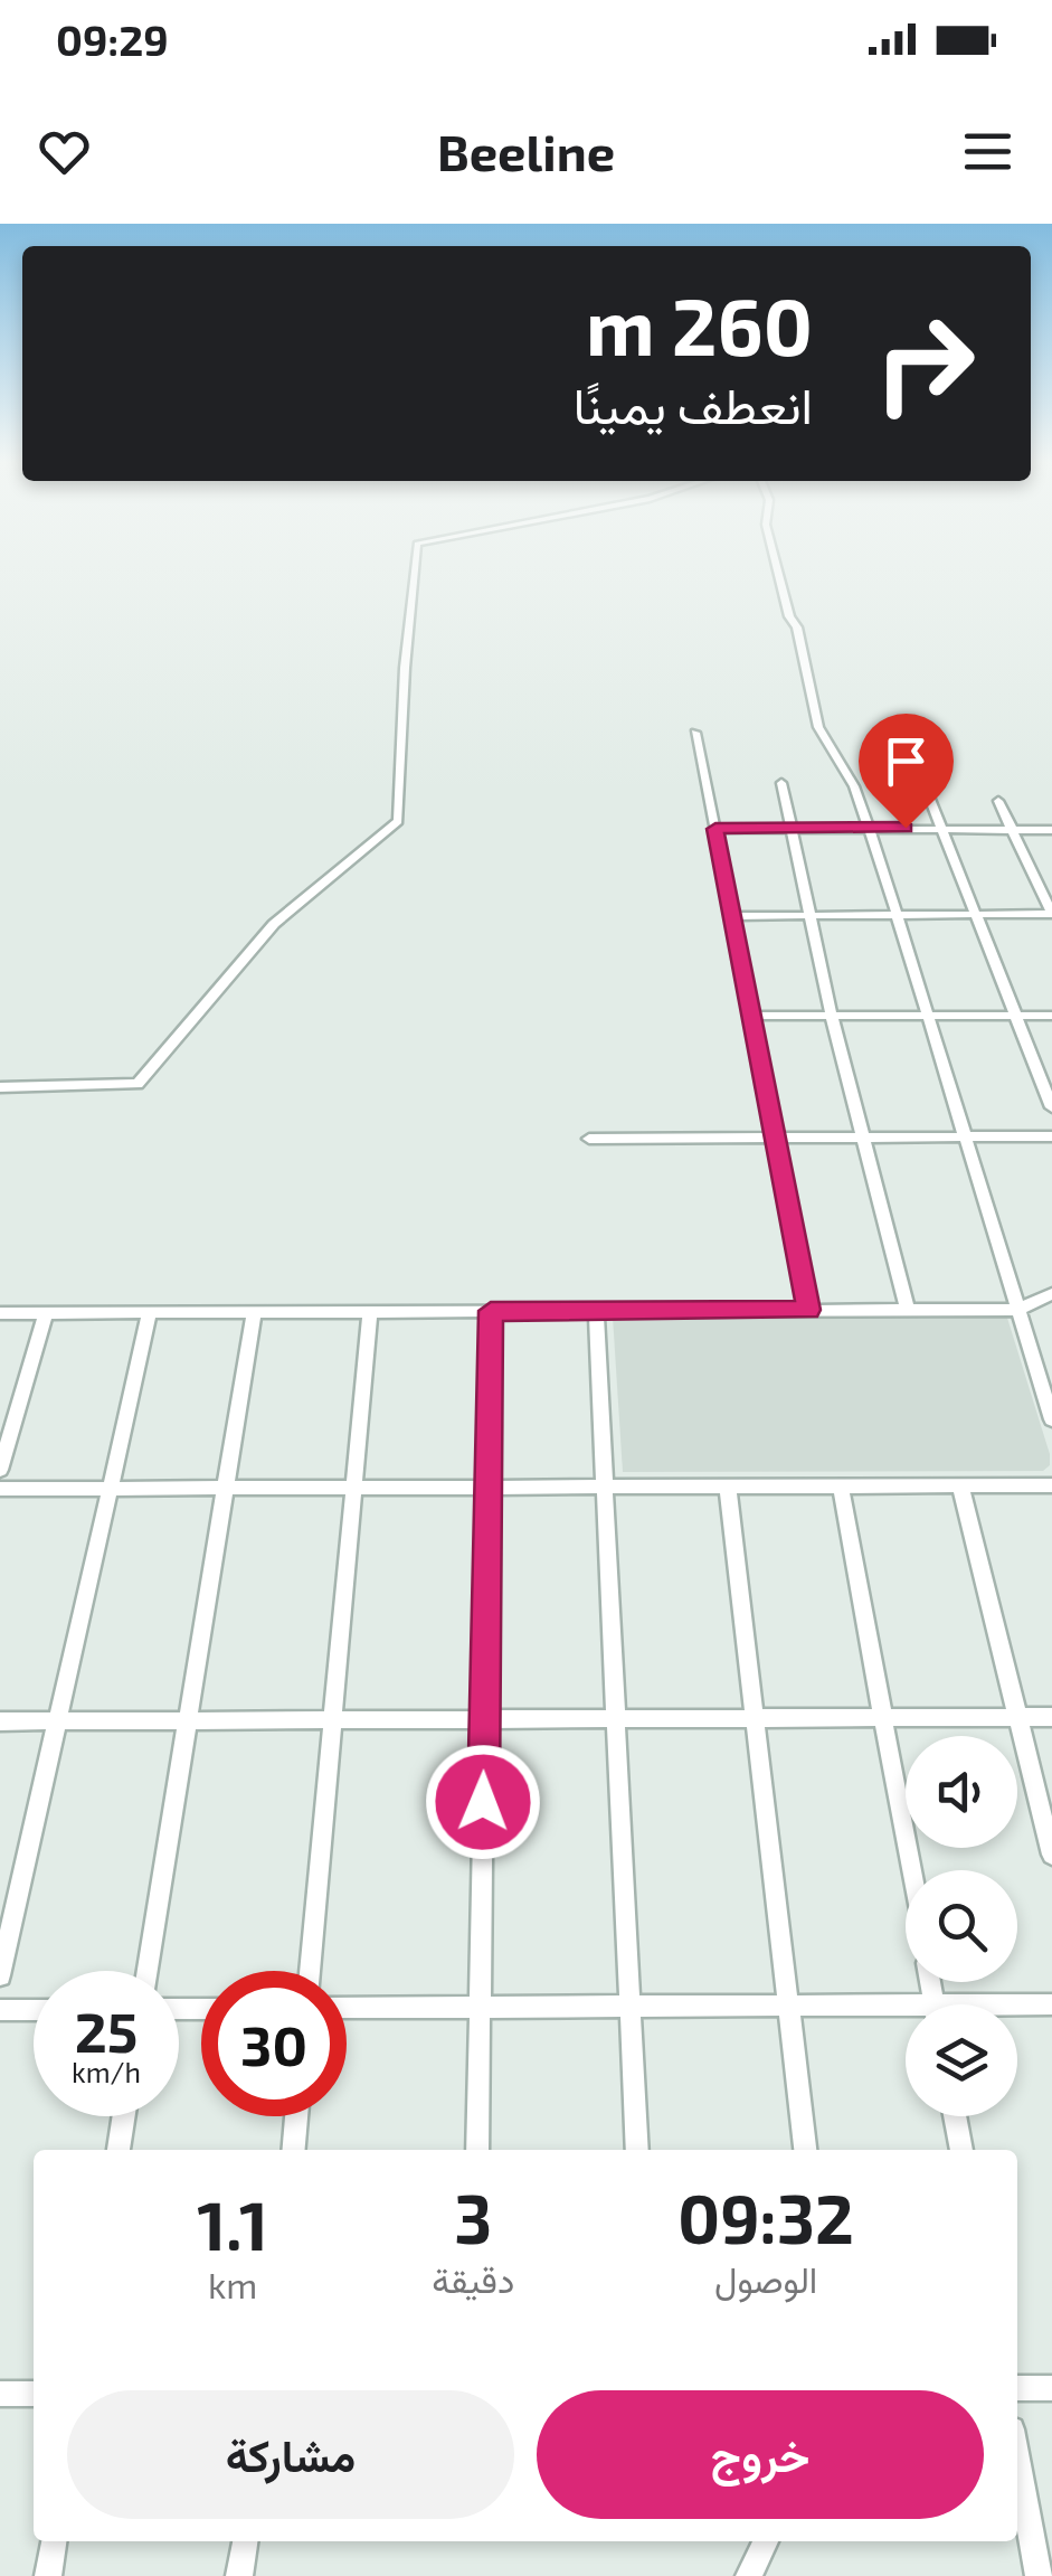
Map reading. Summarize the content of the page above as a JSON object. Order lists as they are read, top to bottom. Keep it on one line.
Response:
{"page":{"status":"09:29","header":"Beeline","turn":["260 m","انعطف يمينًا"],"speed":"25 km/h","limit":"30","eta":["09:32","الوصول","3","دقيقة","1.1","km"],"buttons":["خروج","مشاركة"]}}
